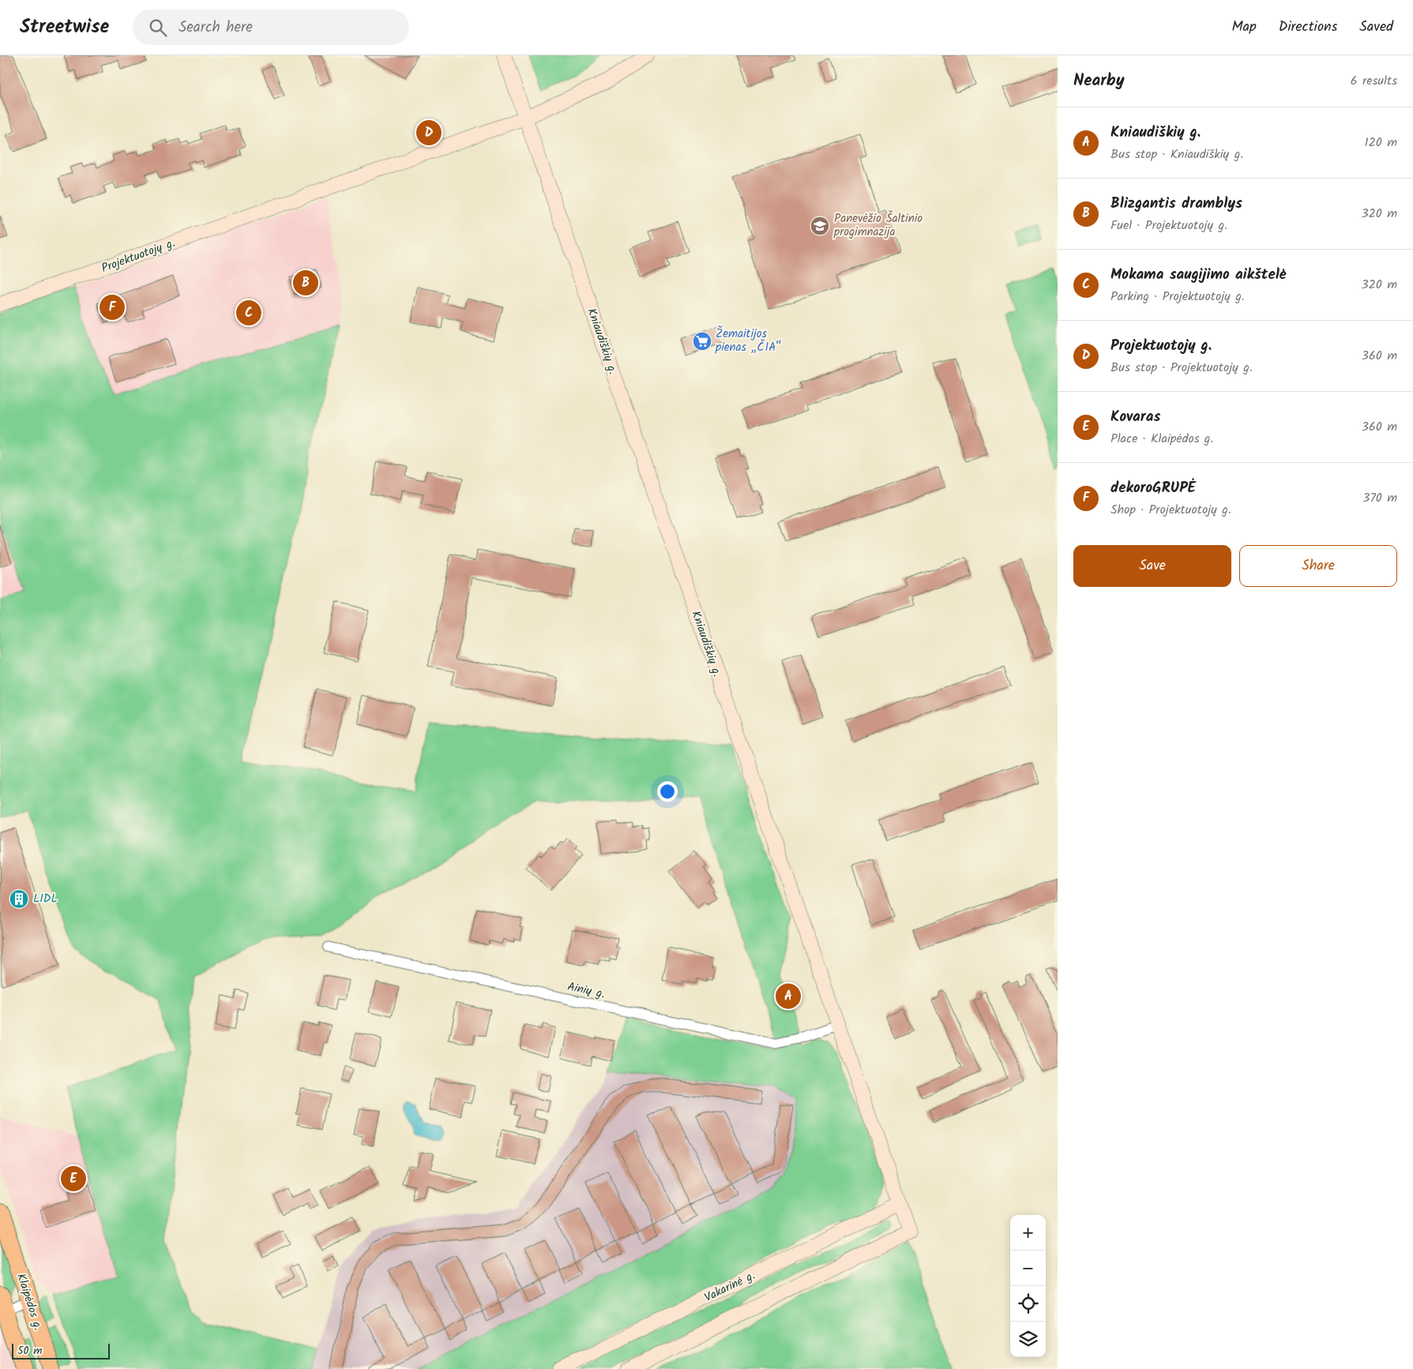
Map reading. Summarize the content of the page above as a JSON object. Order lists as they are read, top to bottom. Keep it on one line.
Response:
{"streets":{"highway":["Klaipėdos g."],"main road":["Projektuotojų g.","Kniaudiškių g.","Vakarinė g."],"street":["Ainių g."]},"crossings":[["Projektuotojų g.","Kniaudiškių g."],["Kniaudiškių g.","Ainių g."],["Kniaudiškių g.","Vakarinė g."]],"places":{"school or university":["Panevėžio Šaltinio progimnazija"],"supermarket":["Žemaitijos pienas „ČIA“"],"building":["LIDL"]},"scale_bar":"50 m","page":{"header":"Streetwise","search":"Search here","nav":["Map","Directions","Saved"],"heading":["Nearby","6 results"],"list":[{"mark":"A","name":"Kniaudiškių g.","note":"Bus stop · Kniaudiškių g.","value":"120 m"},{"mark":"B","name":"Blizgantis dramblys","note":"Fuel · Projektuotojų g.","value":"320 m"},{"mark":"C","name":"Mokama saugijimo aikštelė","note":"Parking · Projektuotojų g.","value":"320 m"},{"mark":"D","name":"Projektuotojų g.","note":"Bus stop · Projektuotojų g.","value":"360 m"},{"mark":"E","name":"Kovaras","note":"Place · Klaipėdos g.","value":"360 m"},{"mark":"F","name":"dekoroGRUPĖ","note":"Shop · Projektuotojų g.","value":"370 m"}],"pins":["D","B","F","C","A","E"],"buttons":["Save","Share"],"map_buttons":["+","−"],"scale":"50 m"}}
